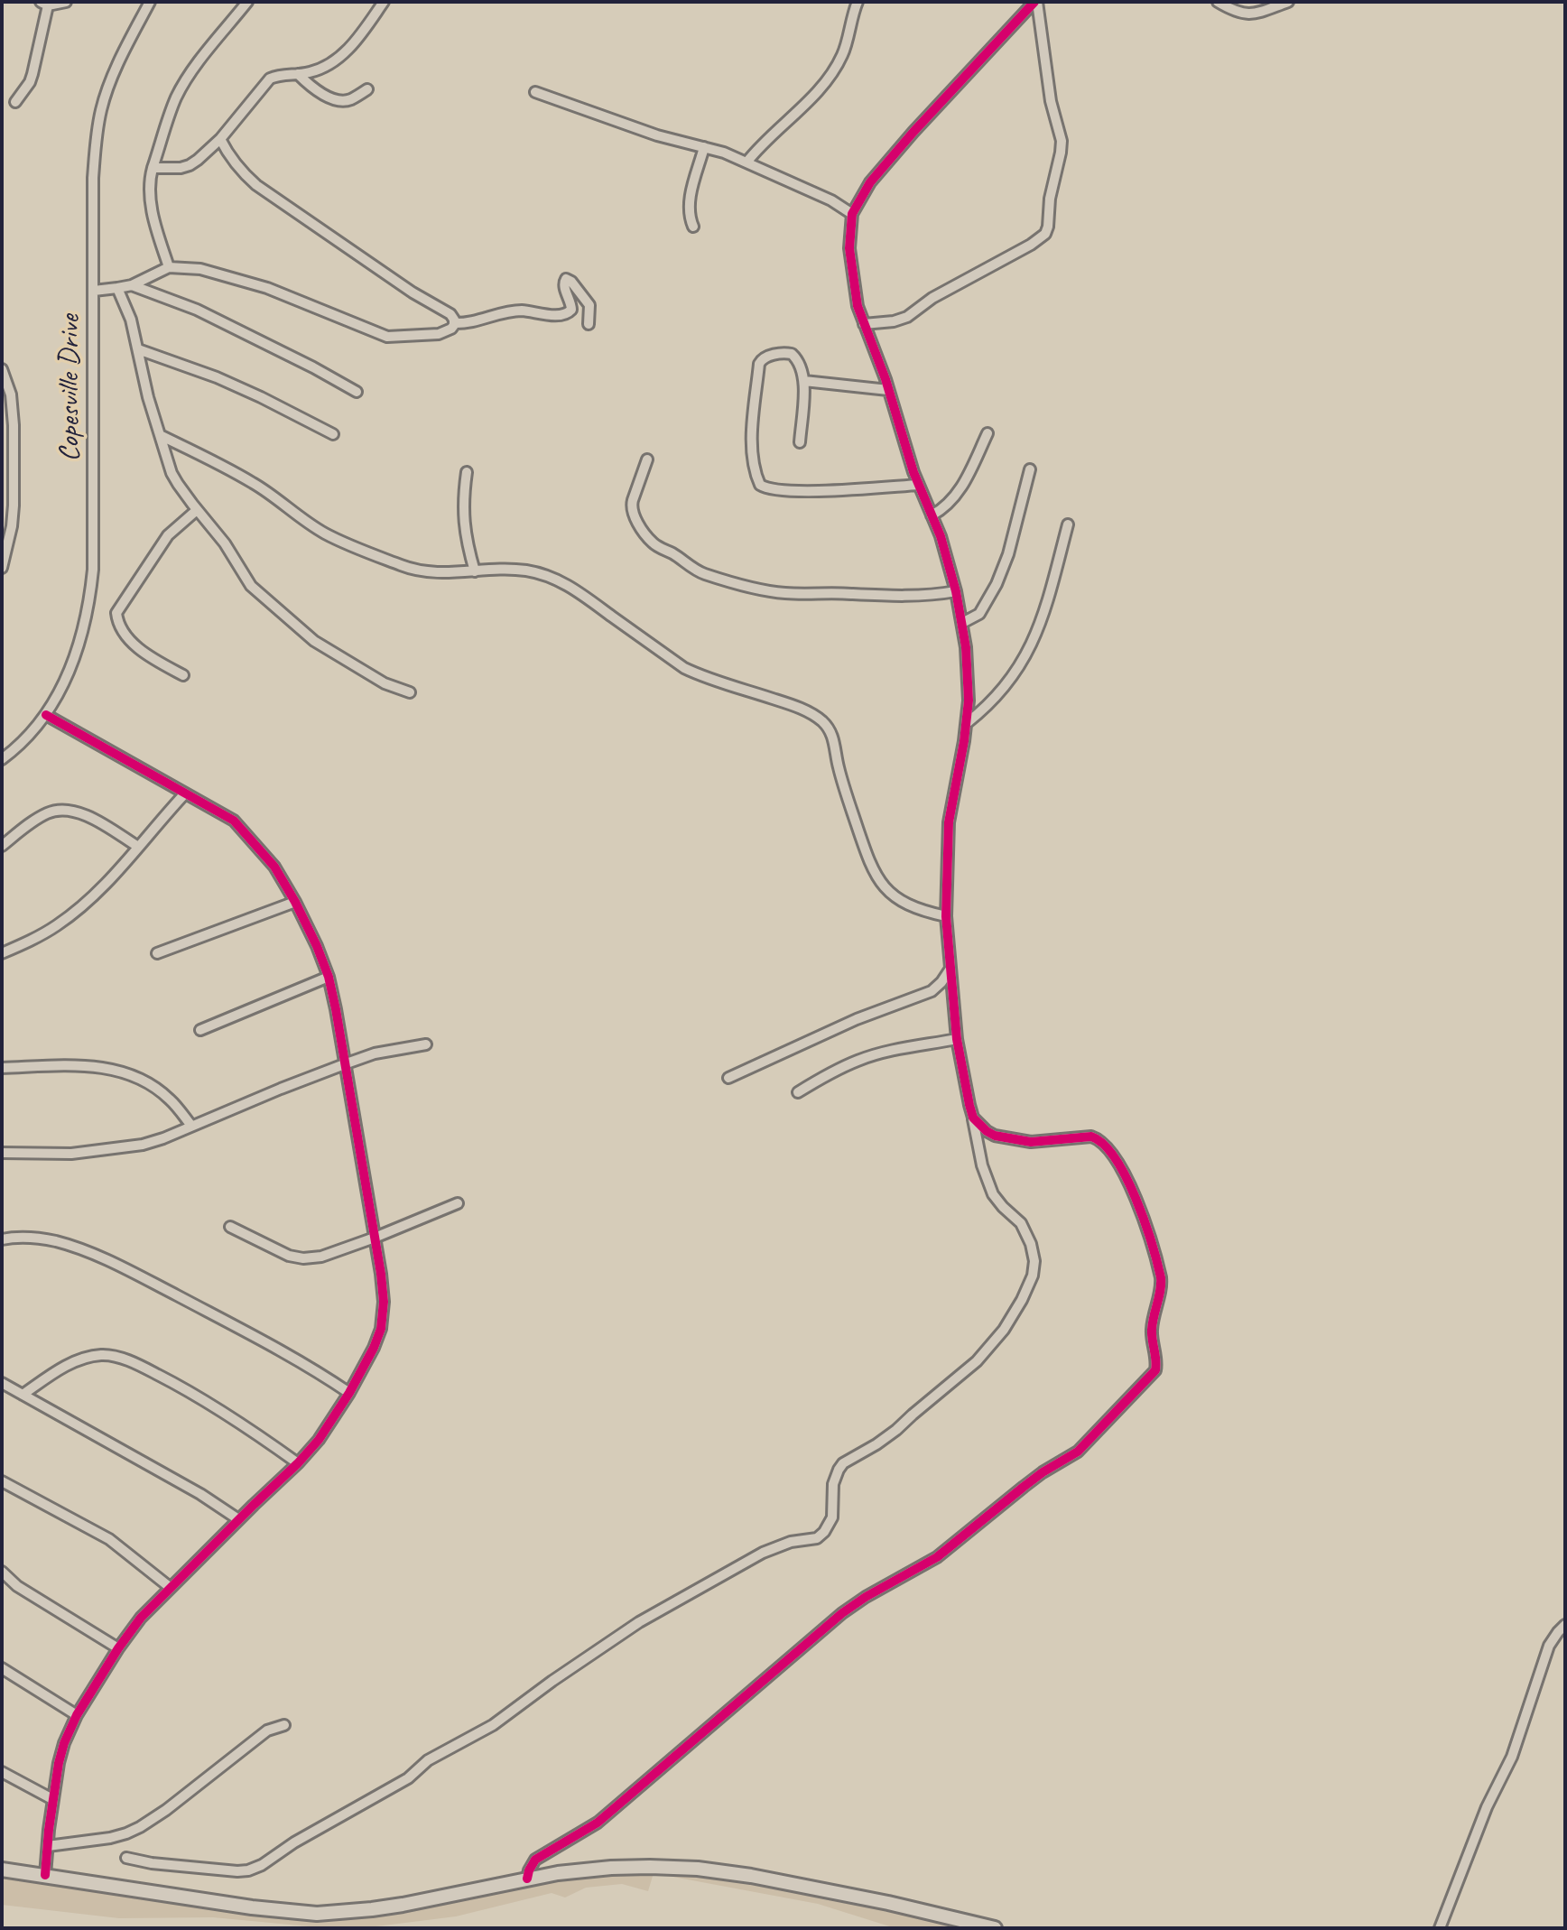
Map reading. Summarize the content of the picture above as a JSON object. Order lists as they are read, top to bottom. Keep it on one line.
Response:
{"streets":{"street":["Copesville Drive"]}}
